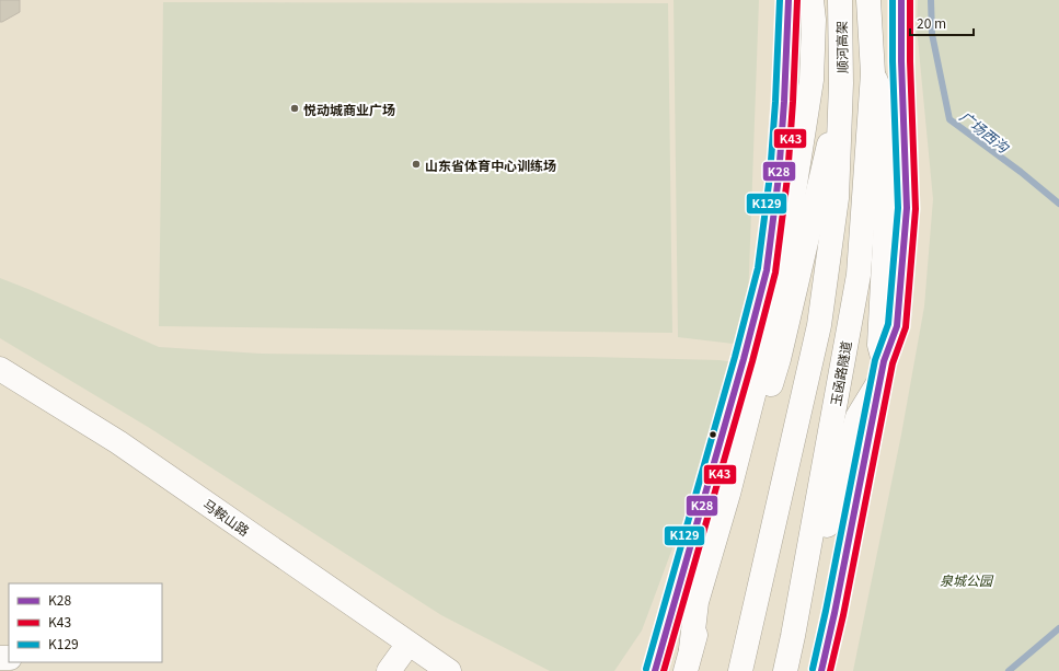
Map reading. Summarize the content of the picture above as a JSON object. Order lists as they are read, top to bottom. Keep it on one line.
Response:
{"streets":{"main road":["顺河高架","玉函路隧道","马鞍山路"]},"water":["广场西沟"],"parks":["泉城公园"],"places":["悦动城商业广场","山东省体育中心训练场"],"lines":["transit line K28","transit line K43","transit line K129"],"legend":["K28","K43","K129"],"scale_bar":"20 m"}
